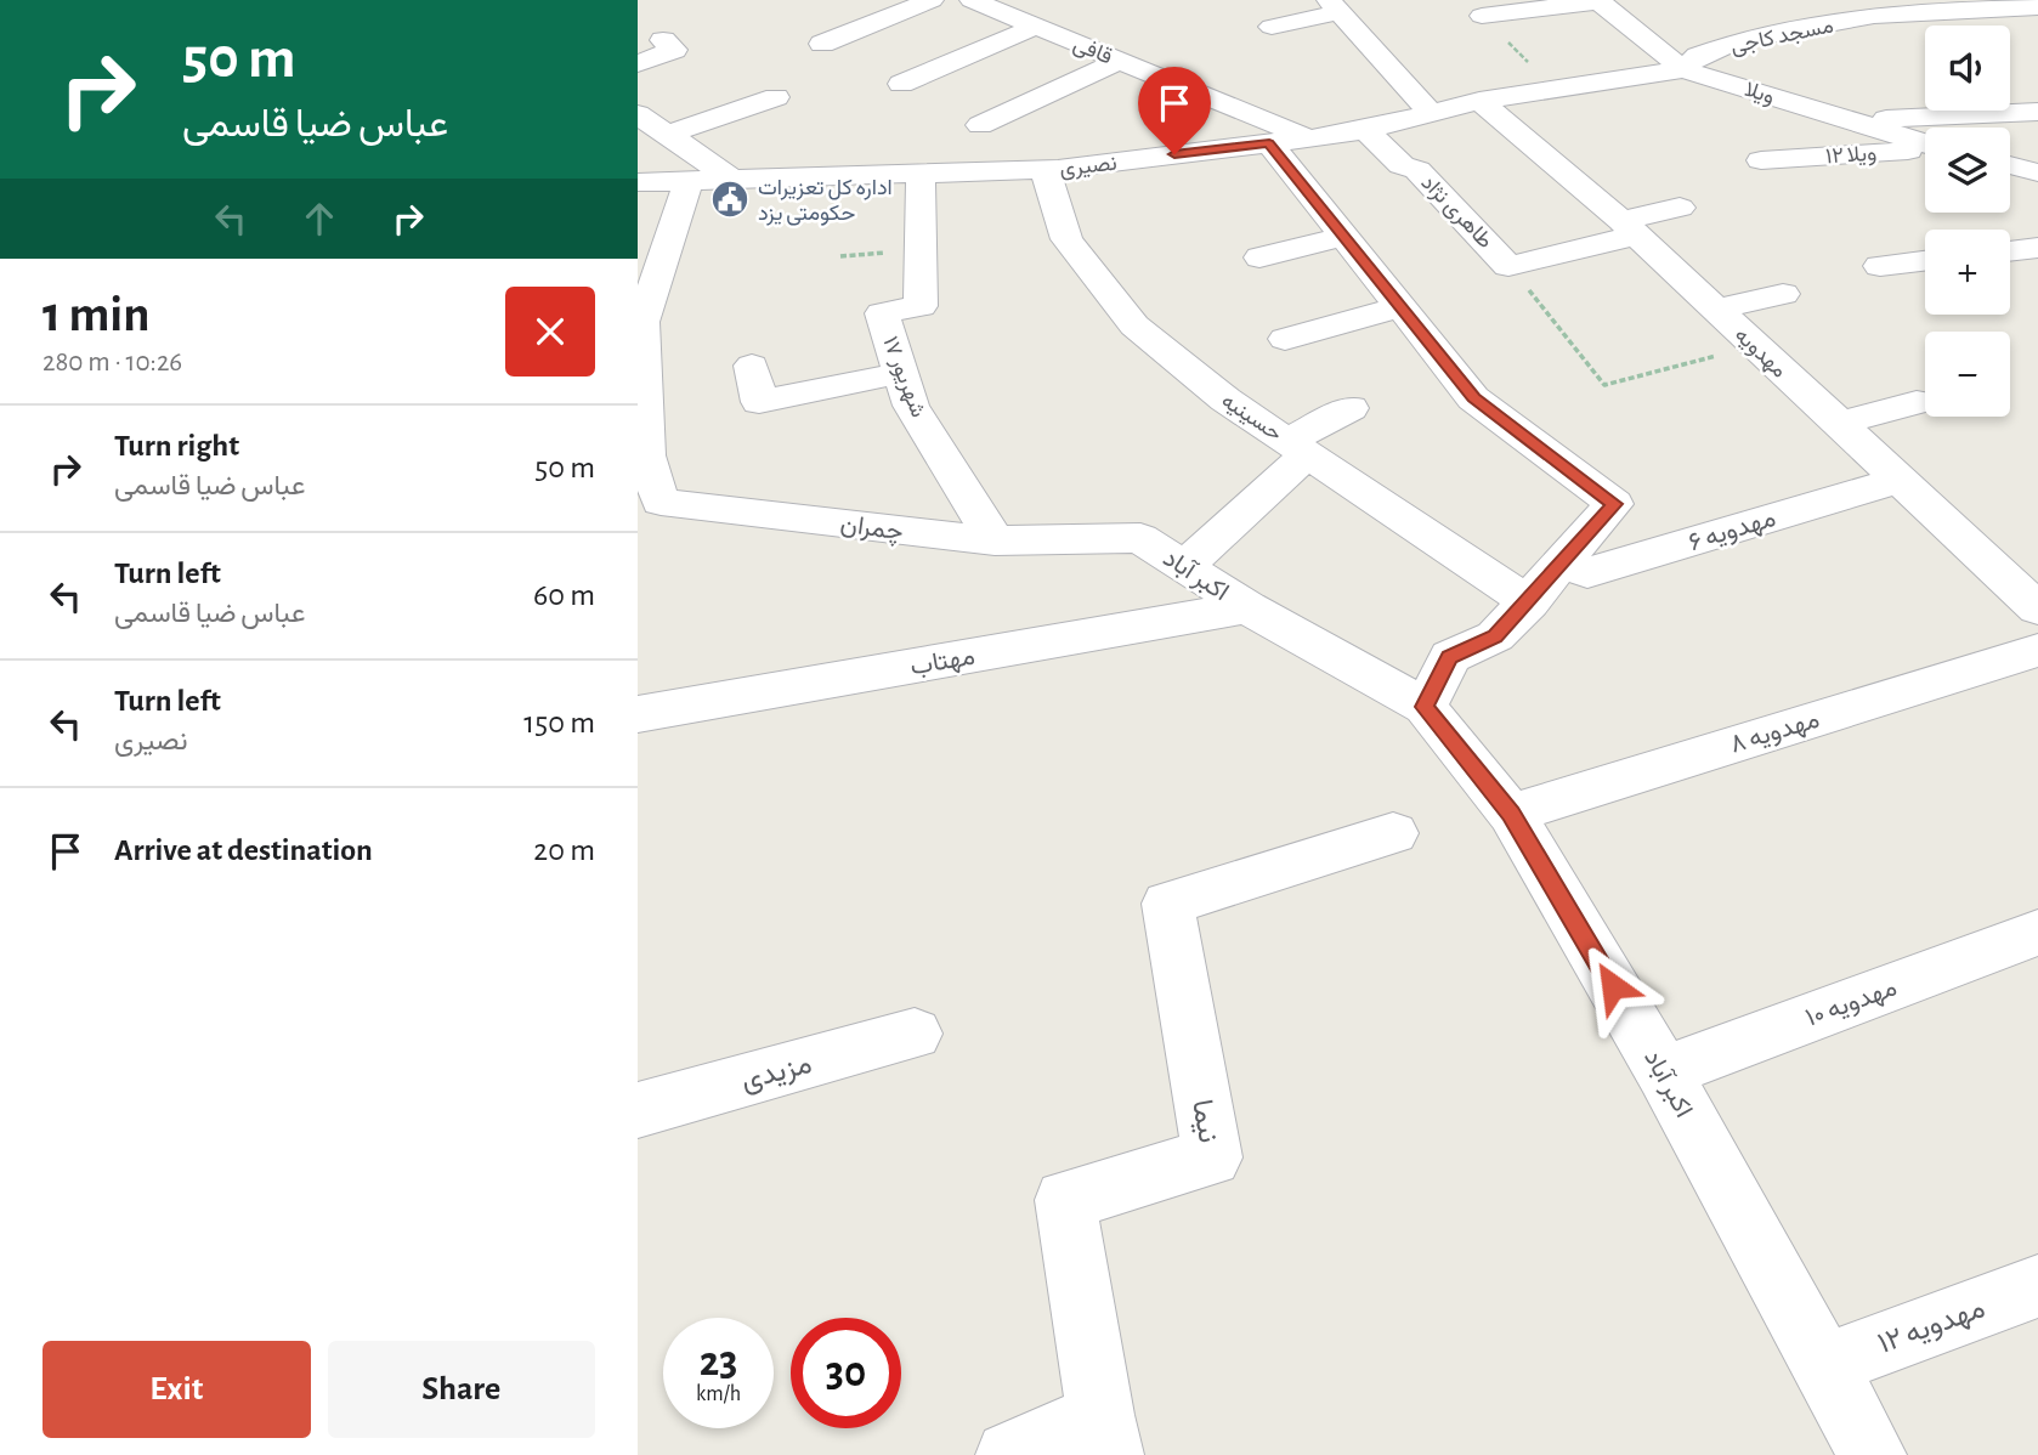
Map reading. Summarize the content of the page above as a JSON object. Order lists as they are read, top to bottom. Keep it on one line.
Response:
{"streets":{"street":["مسجد کاجی","قافی","ویلا","ویلا ۱۲","نصیری","طاهری نژاد","مهدویه","۱۷ شهریور","حسینیه","چمران","مهدویه ۶","اکبر آباد","مهتاب","مهدویه ۸","مهدویه ۱۰","مزیدی","نیما","مهدویه ۱۲"]},"crossings":[["مسجد کاجی","ویلا"],["مسجد کاجی","نصیری"],["قافی","نصیری"],["ویلا","نصیری"],["نصیری","طاهری نژاد"],["نصیری","مهدویه"],["نصیری","۱۷ شهریور"],["نصیری","حسینیه"],["مهدویه","مهدویه ۶"],["۱۷ شهریور","چمران"],["چمران","اکبر آباد"],["اکبر آباد","مهتاب"],["اکبر آباد","مهدویه ۸"],["اکبر آباد","مهدویه ۱۰"],["اکبر آباد","مهدویه ۱۲"]],"places":{"public building":["اداره کل تعزیرات حکومتی یزد"]},"page":{"turn":["50 m","عباس ضیا قاسمی"],"map_buttons":["+","−"],"heading":["1 min","280 m · 10:26"],"list":[{"name":"Turn right","note":"عباس ضیا قاسمی","value":"50 m"},{"name":"Turn left","note":"عباس ضیا قاسمی","value":"60 m"},{"name":"Turn left","note":"نصیری","value":"150 m"},{"name":"Arrive at destination","value":"20 m"}],"speed":"23 km/h","limit":"30","buttons":["Exit","Share"]}}
